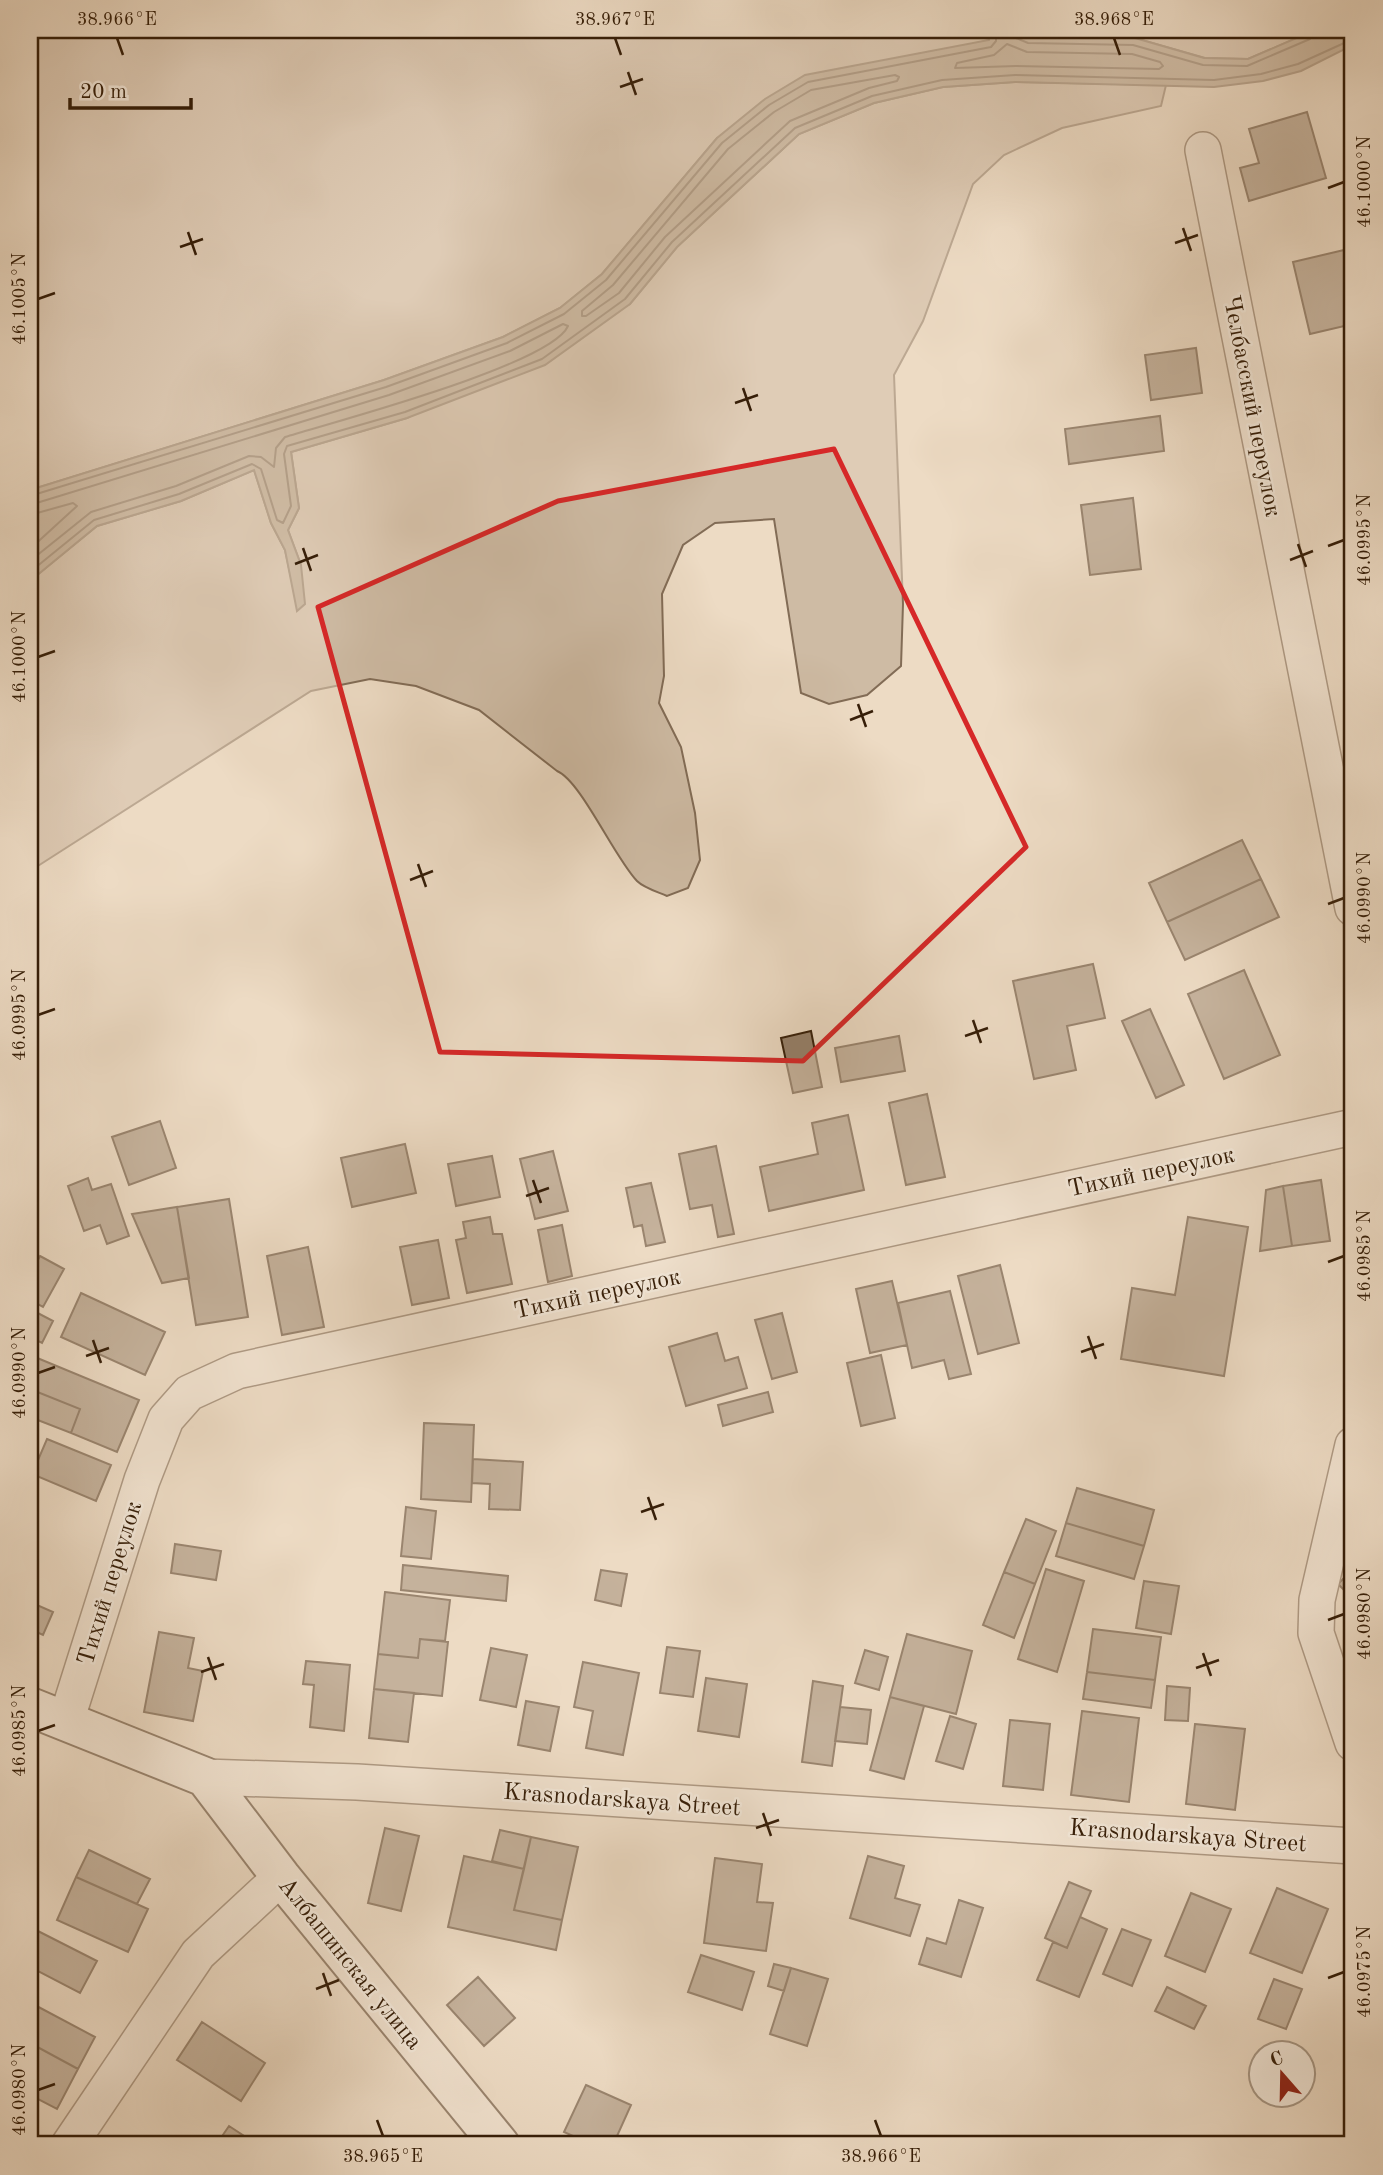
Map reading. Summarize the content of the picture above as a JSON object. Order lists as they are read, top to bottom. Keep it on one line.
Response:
{"streets":{"street":["Челбасский переулок","Тихий переулок","Krasnodarskaya Street","Албашинская улица"]},"crossings":[["Тихий переулок","Krasnodarskaya Street"],["Krasnodarskaya Street","Албашинская улица"]],"scale_bar":"20 m","north":"top","coordinates":["38.966°E","38.967°E","38.968°E","46.1000°N","46.1005°N","46.0995°N","46.0990°N","46.0985°N","46.0980°N","46.0975°N","38.965°E"]}
